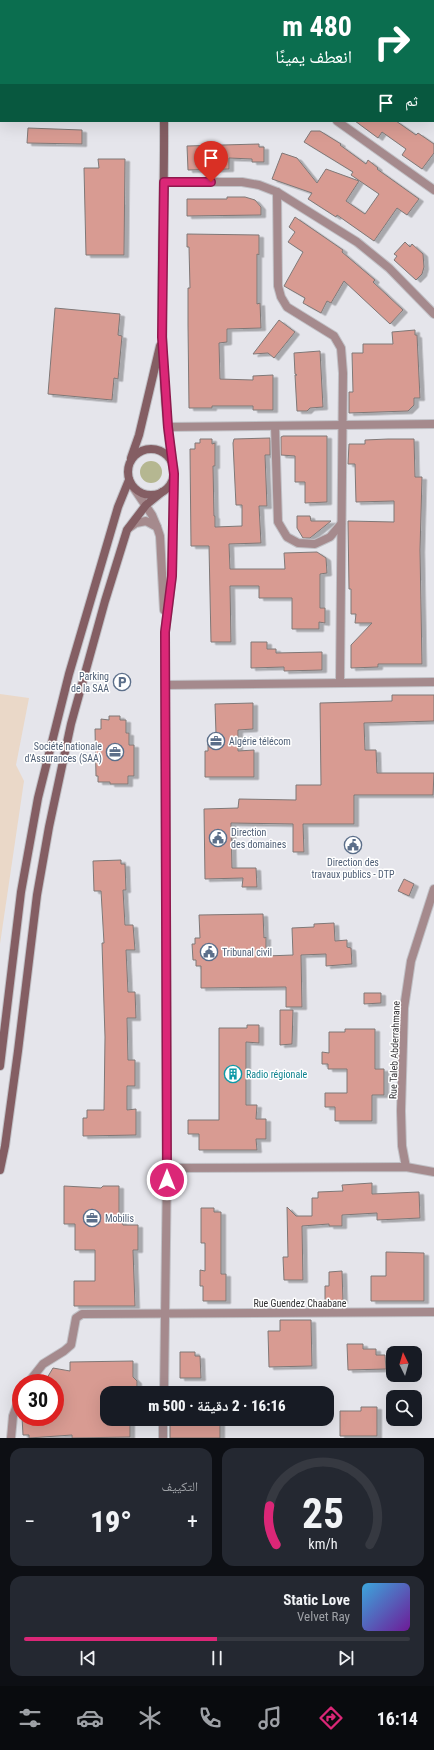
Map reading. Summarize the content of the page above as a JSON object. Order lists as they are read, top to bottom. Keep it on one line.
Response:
{"streets":{"street":["Rue Taleb Abderrahmane","Rue Guendez Chaabane"]},"places":{"parking":["Parking de la SAA"],"office":["Algérie télécom","Société nationale d'Assurances (SAA)","Mobilis"],"public building":["Direction des domaines","Direction des travaux publics - DTP","Tribunal civil"],"building":["Radio régionale"]},"north":"top","page":{"turn":["480 m","انعطف يمينًا"],"then":"ثم","limit":"30","trip":"16:16 · 2 دقيقة · 500 m","tile":"التكييف","heat":["−","19°","+"],"song":["Static Love","Velvet Ray"],"tabs":"16:14","gauge":["25","km/h"]}}
